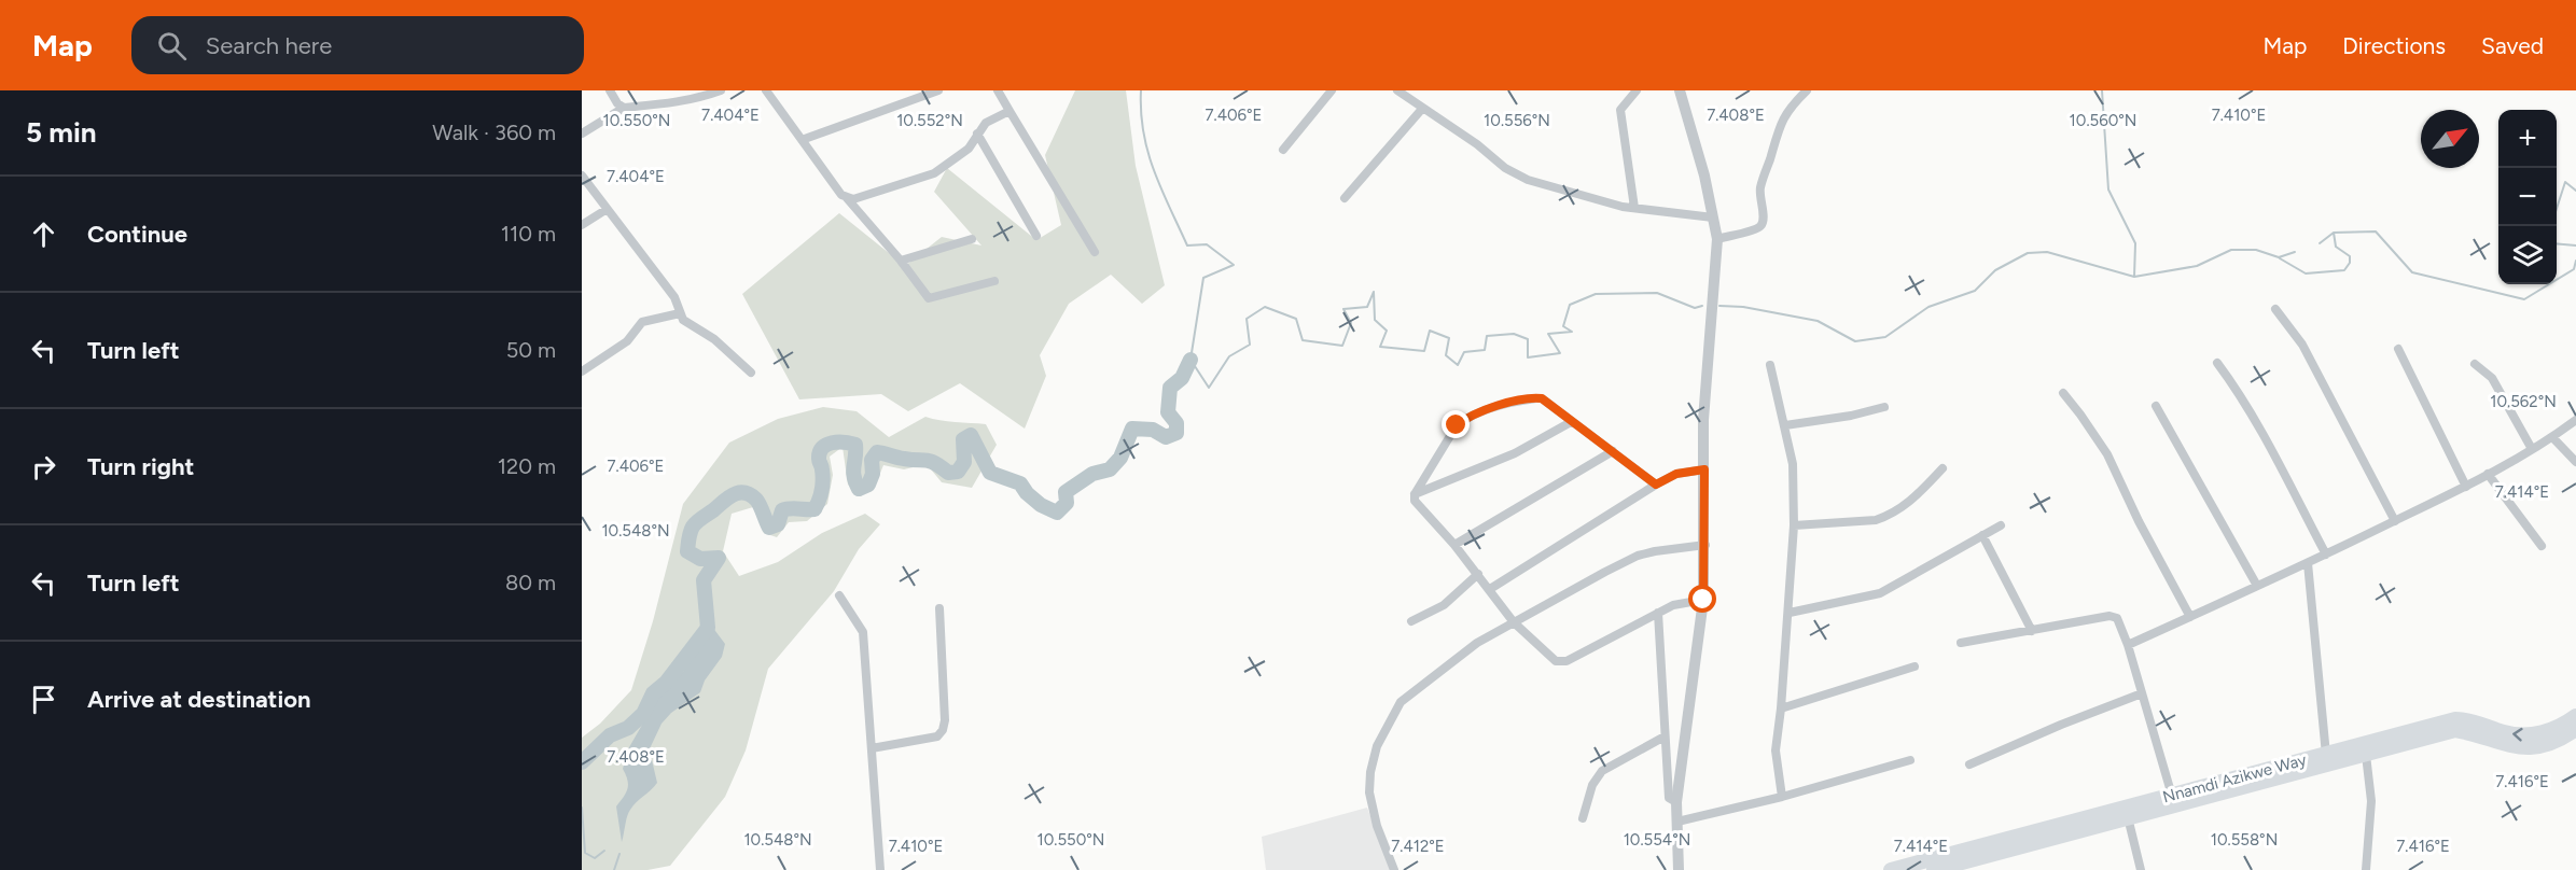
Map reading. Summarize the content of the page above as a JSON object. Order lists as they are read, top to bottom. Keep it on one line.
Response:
{"streets":{"highway":["Nnamdi Azikwe Way"]},"north":"top right","page":{"header":"Map","search":"Search here","nav":["Map","Directions","Saved"],"heading":["5 min","Walk · 360 m"],"map_buttons":["+","−"],"list":[["Continue","110 m"],["Turn left","50 m"],["Turn right","120 m"],["Turn left","80 m"],"Arrive at destination"]},"coordinates":["7.404°E","7.406°E","7.408°E","7.410°E","10.552°N","10.556°N","10.560°N","10.550°N","10.562°N","7.414°E","10.548°N","7.416°E","10.554°N","10.558°N","7.412°E"]}
